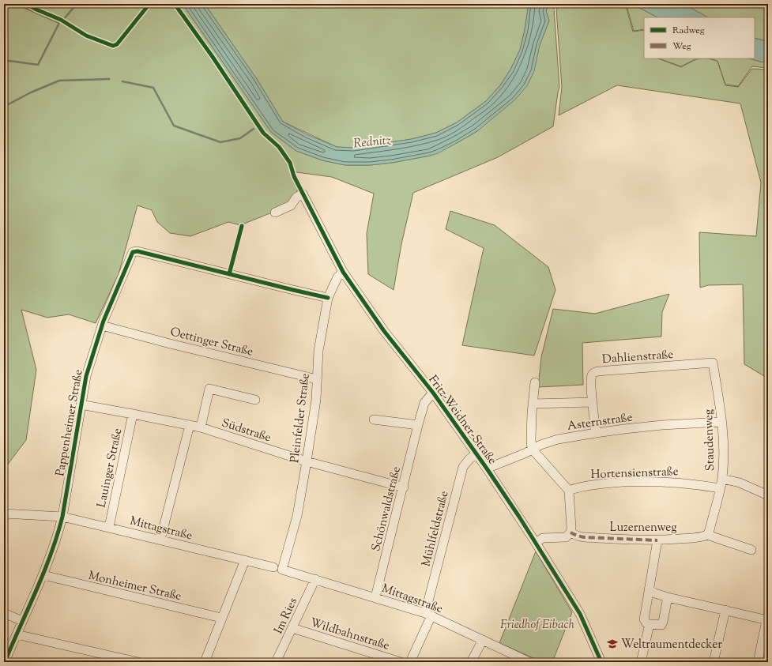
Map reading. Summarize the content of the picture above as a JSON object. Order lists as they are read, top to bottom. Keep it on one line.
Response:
{"streets":{"street":["Oettinger Straße","Dahlienstraße","Pleinfelder Straße","Fritz-Weidner-Straße","Asternstraße","Pappenheimer Straße","Südstraße","Staudenweg","Lauinger Straße","Hortensienstraße","Schönwaldstraße","Luzernenweg","Mittagstraße","Mühlfeldstraße","Monheimer Straße","Im Ries","Wildbahnstraße"]},"crossings":[["Oettinger Straße","Pleinfelder Straße"],["Oettinger Straße","Pappenheimer Straße"],["Dahlienstraße","Asternstraße"],["Dahlienstraße","Staudenweg"],["Pleinfelder Straße","Fritz-Weidner-Straße"],["Pleinfelder Straße","Pappenheimer Straße"],["Pleinfelder Straße","Südstraße"],["Pleinfelder Straße","Mittagstraße"],["Fritz-Weidner-Straße","Asternstraße"],["Fritz-Weidner-Straße","Schönwaldstraße"],["Fritz-Weidner-Straße","Mühlfeldstraße"],["Asternstraße","Staudenweg"],["Pappenheimer Straße","Südstraße"],["Pappenheimer Straße","Mittagstraße"],["Pappenheimer Straße","Monheimer Straße"],["Südstraße","Lauinger Straße"],["Südstraße","Schönwaldstraße"],["Staudenweg","Hortensienstraße"],["Staudenweg","Luzernenweg"],["Lauinger Straße","Mittagstraße"],["Schönwaldstraße","Mittagstraße"],["Mittagstraße","Mühlfeldstraße"],["Mittagstraße","Im Ries"],["Im Ries","Wildbahnstraße"]],"water":["Rednitz"],"parks":["Friedhof Eibach"],"places":{"school or university":["Weltraumentdecker"]},"legend":["Radweg","Weg"]}
